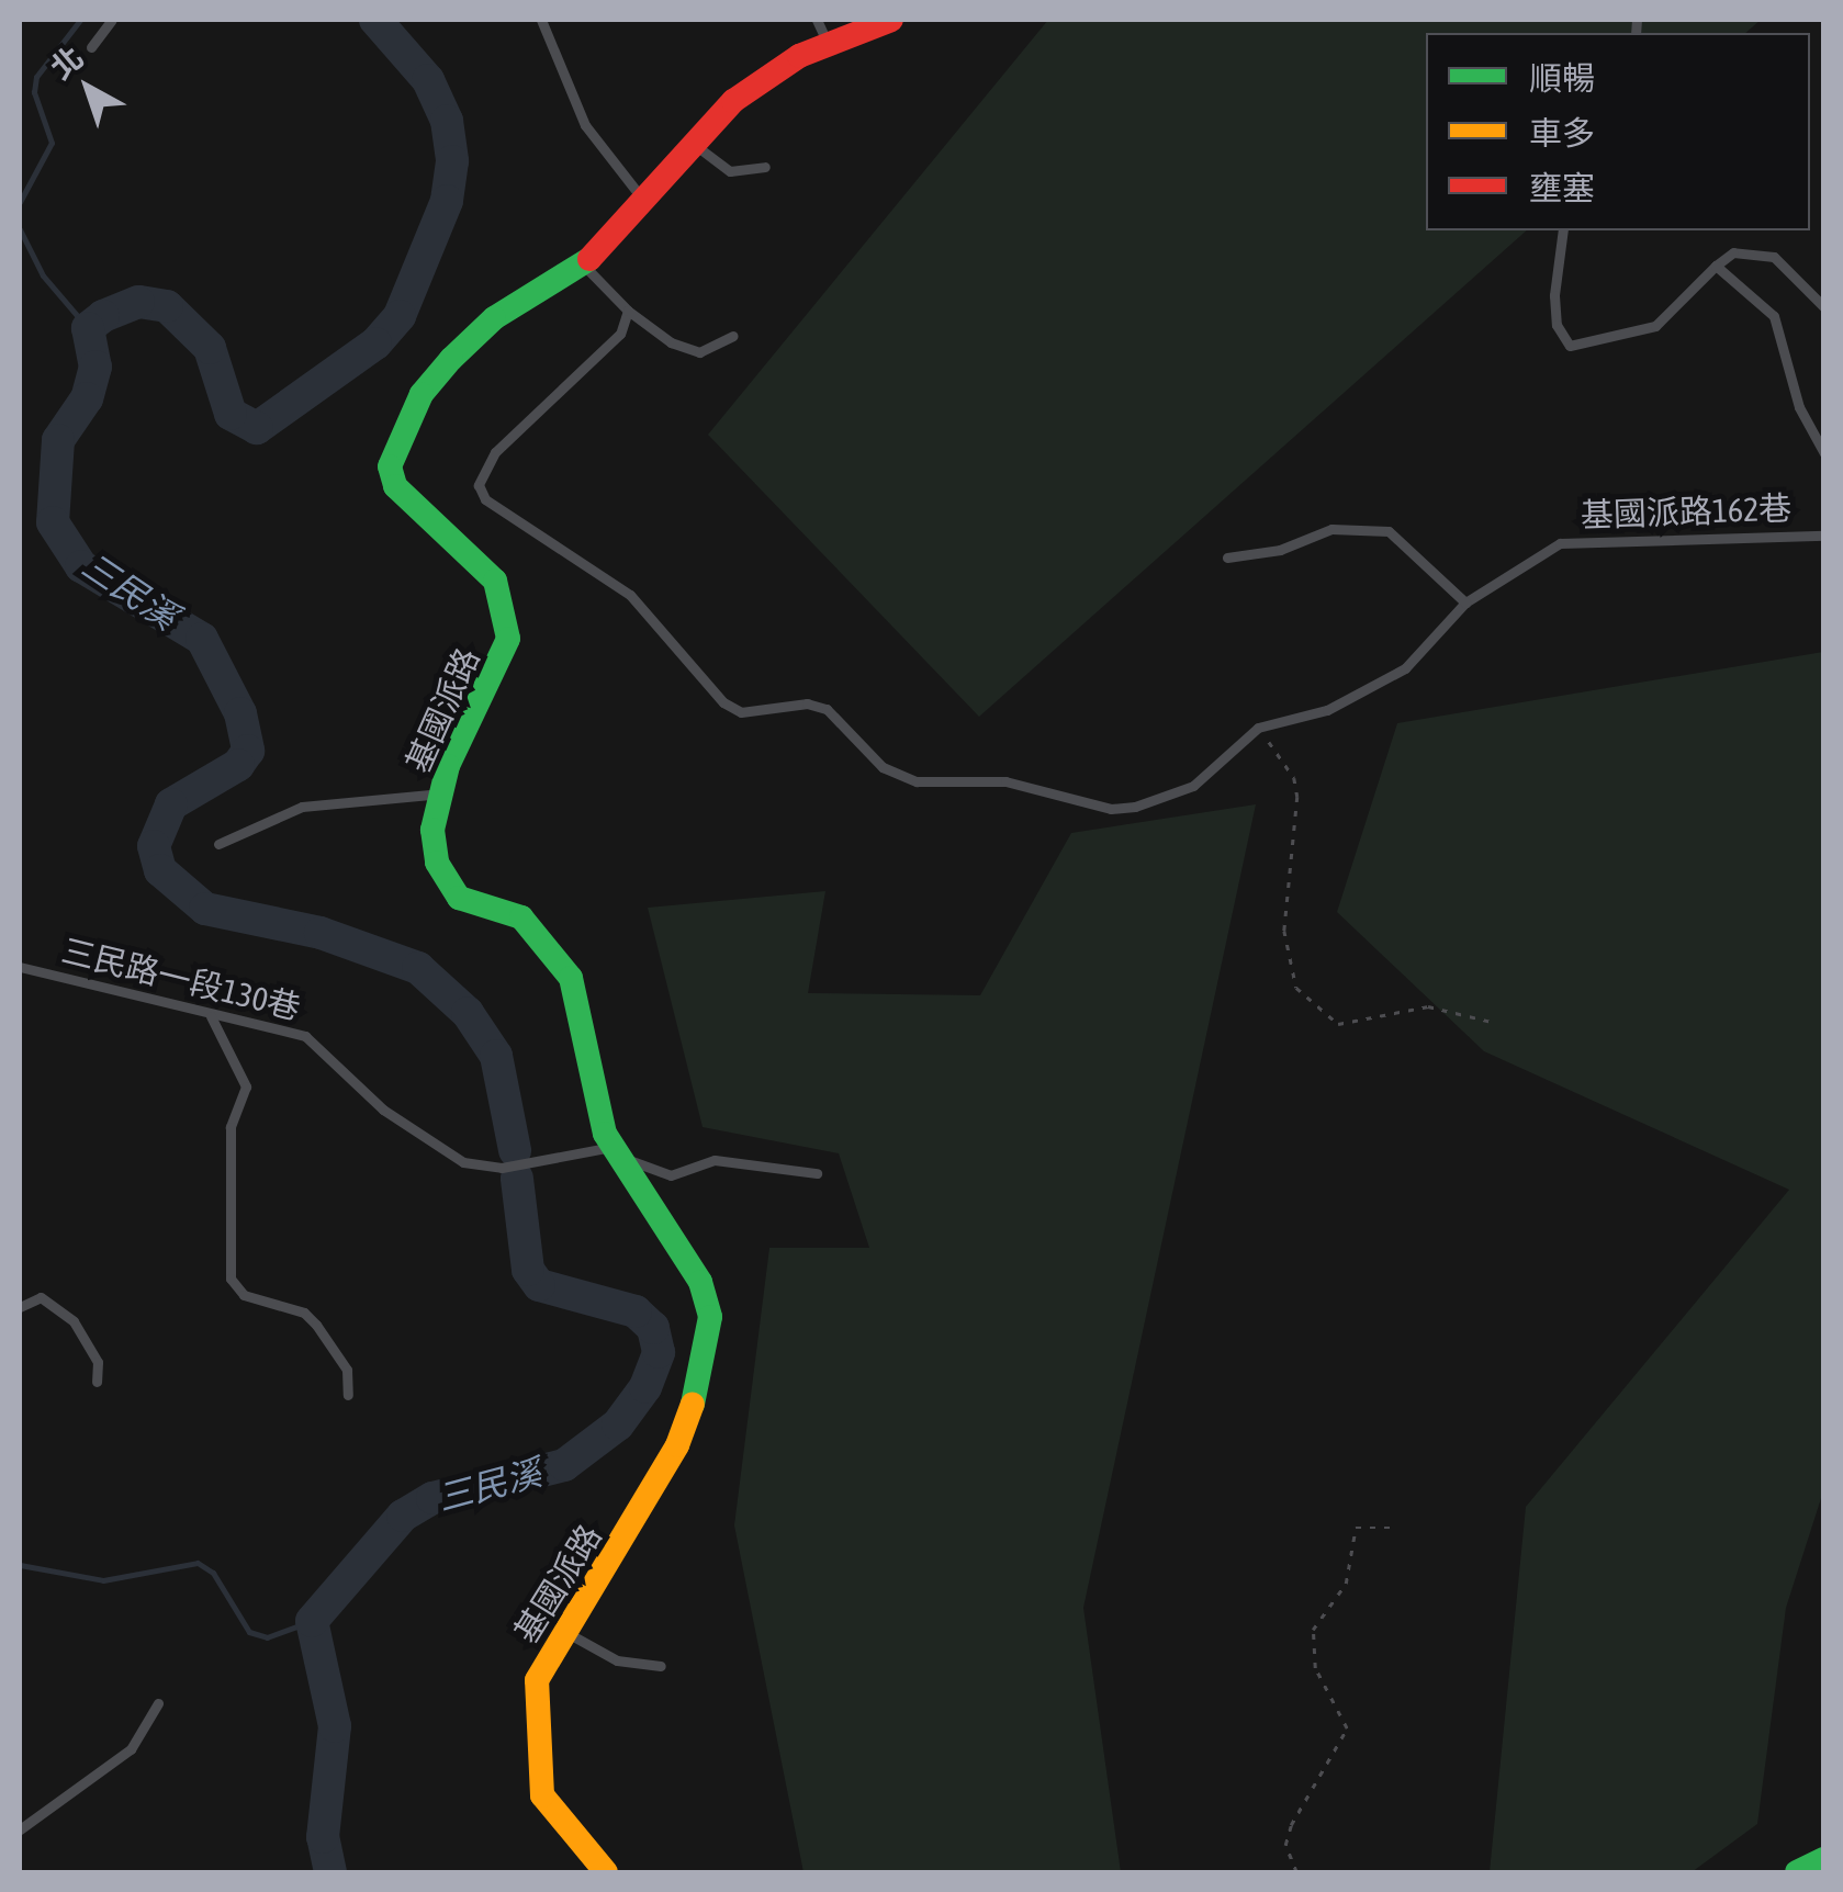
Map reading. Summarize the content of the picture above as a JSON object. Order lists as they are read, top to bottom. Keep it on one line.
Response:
{"streets":{"street":["基國派路"],"lane":["基國派路162巷","三民路一段130巷"]},"crossings":[["基國派路","三民路一段130巷"]],"water":["三民溪"],"legend":["順暢","車多","壅塞"],"north":"top left"}
